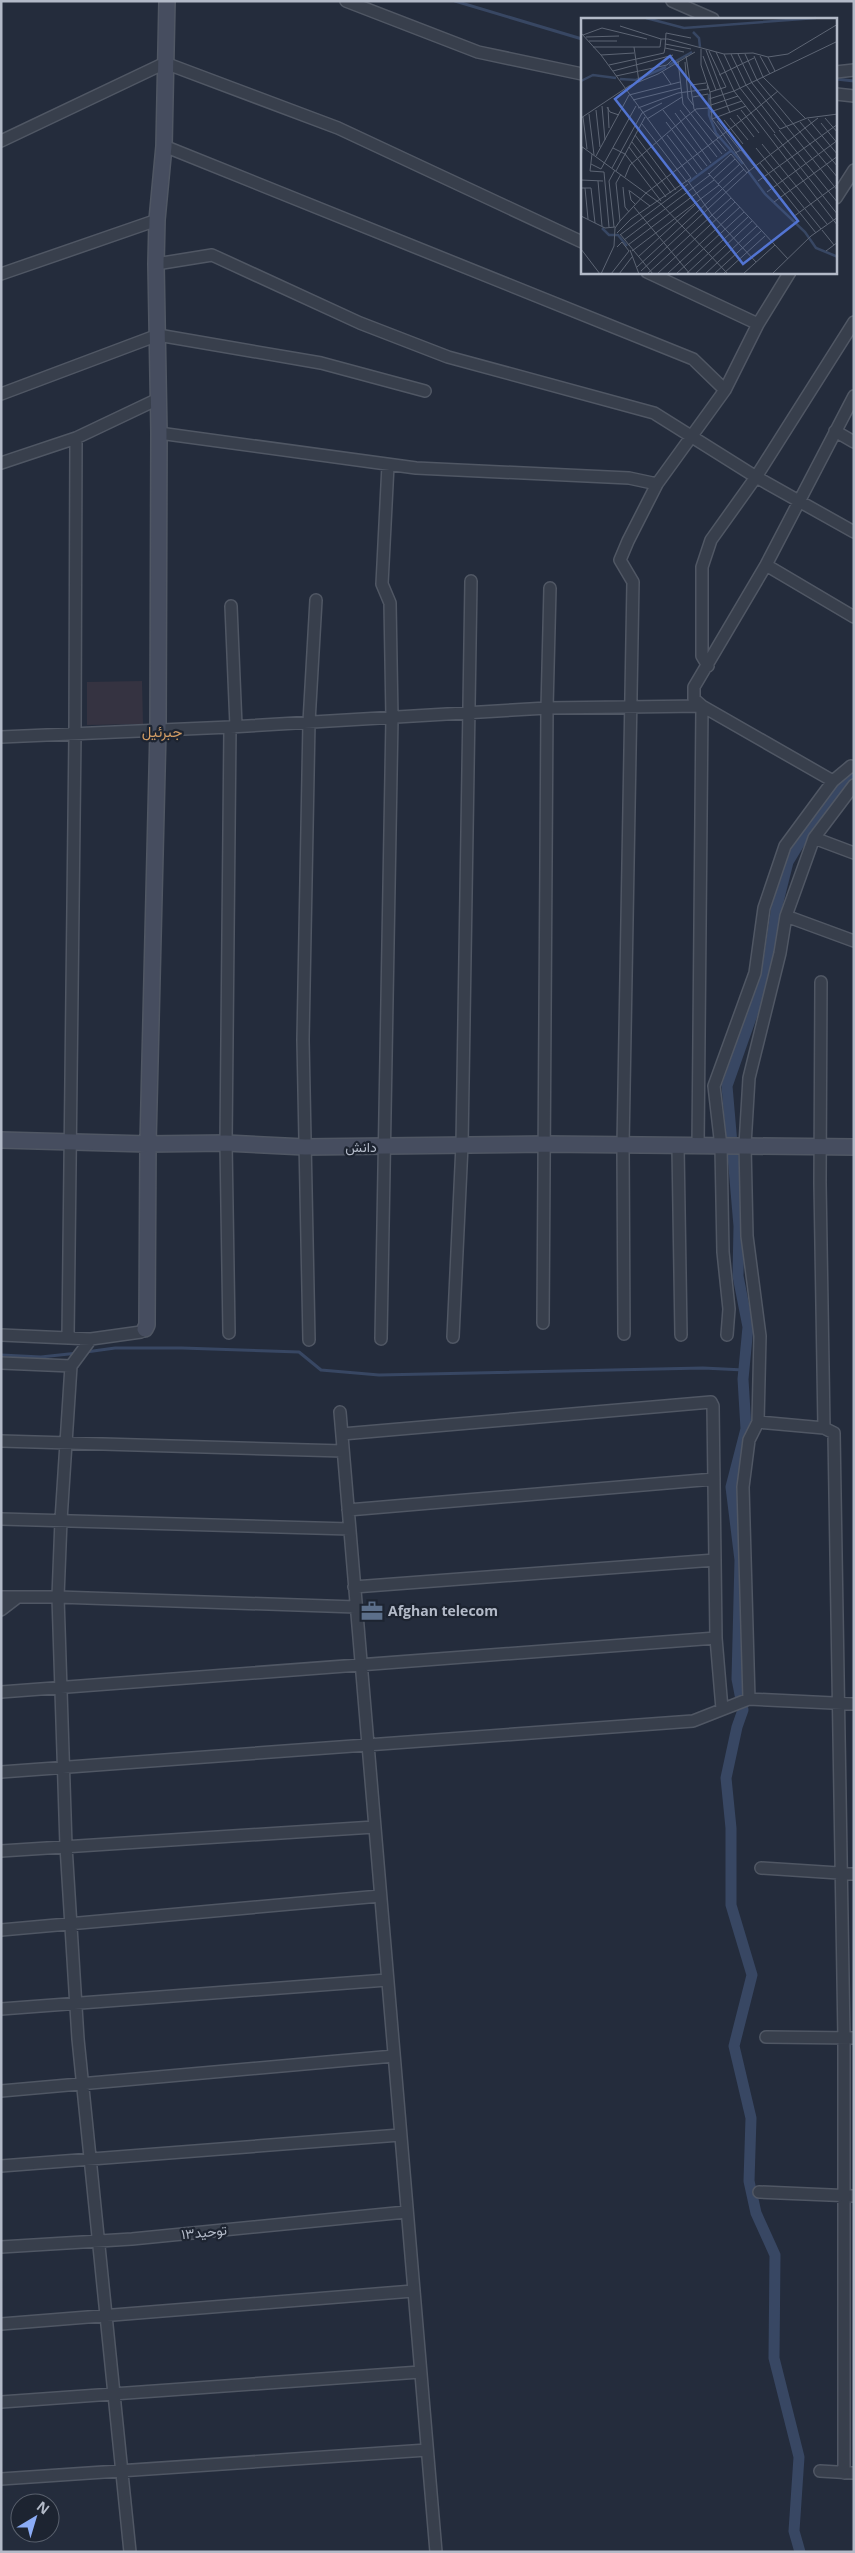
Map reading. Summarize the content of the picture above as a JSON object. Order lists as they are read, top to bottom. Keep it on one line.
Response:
{"streets":{"street":["دانش","توحید۱۳"]},"districts":["جبرئیل"],"places":{"office":["Afghan telecom"]},"north":"top right"}
